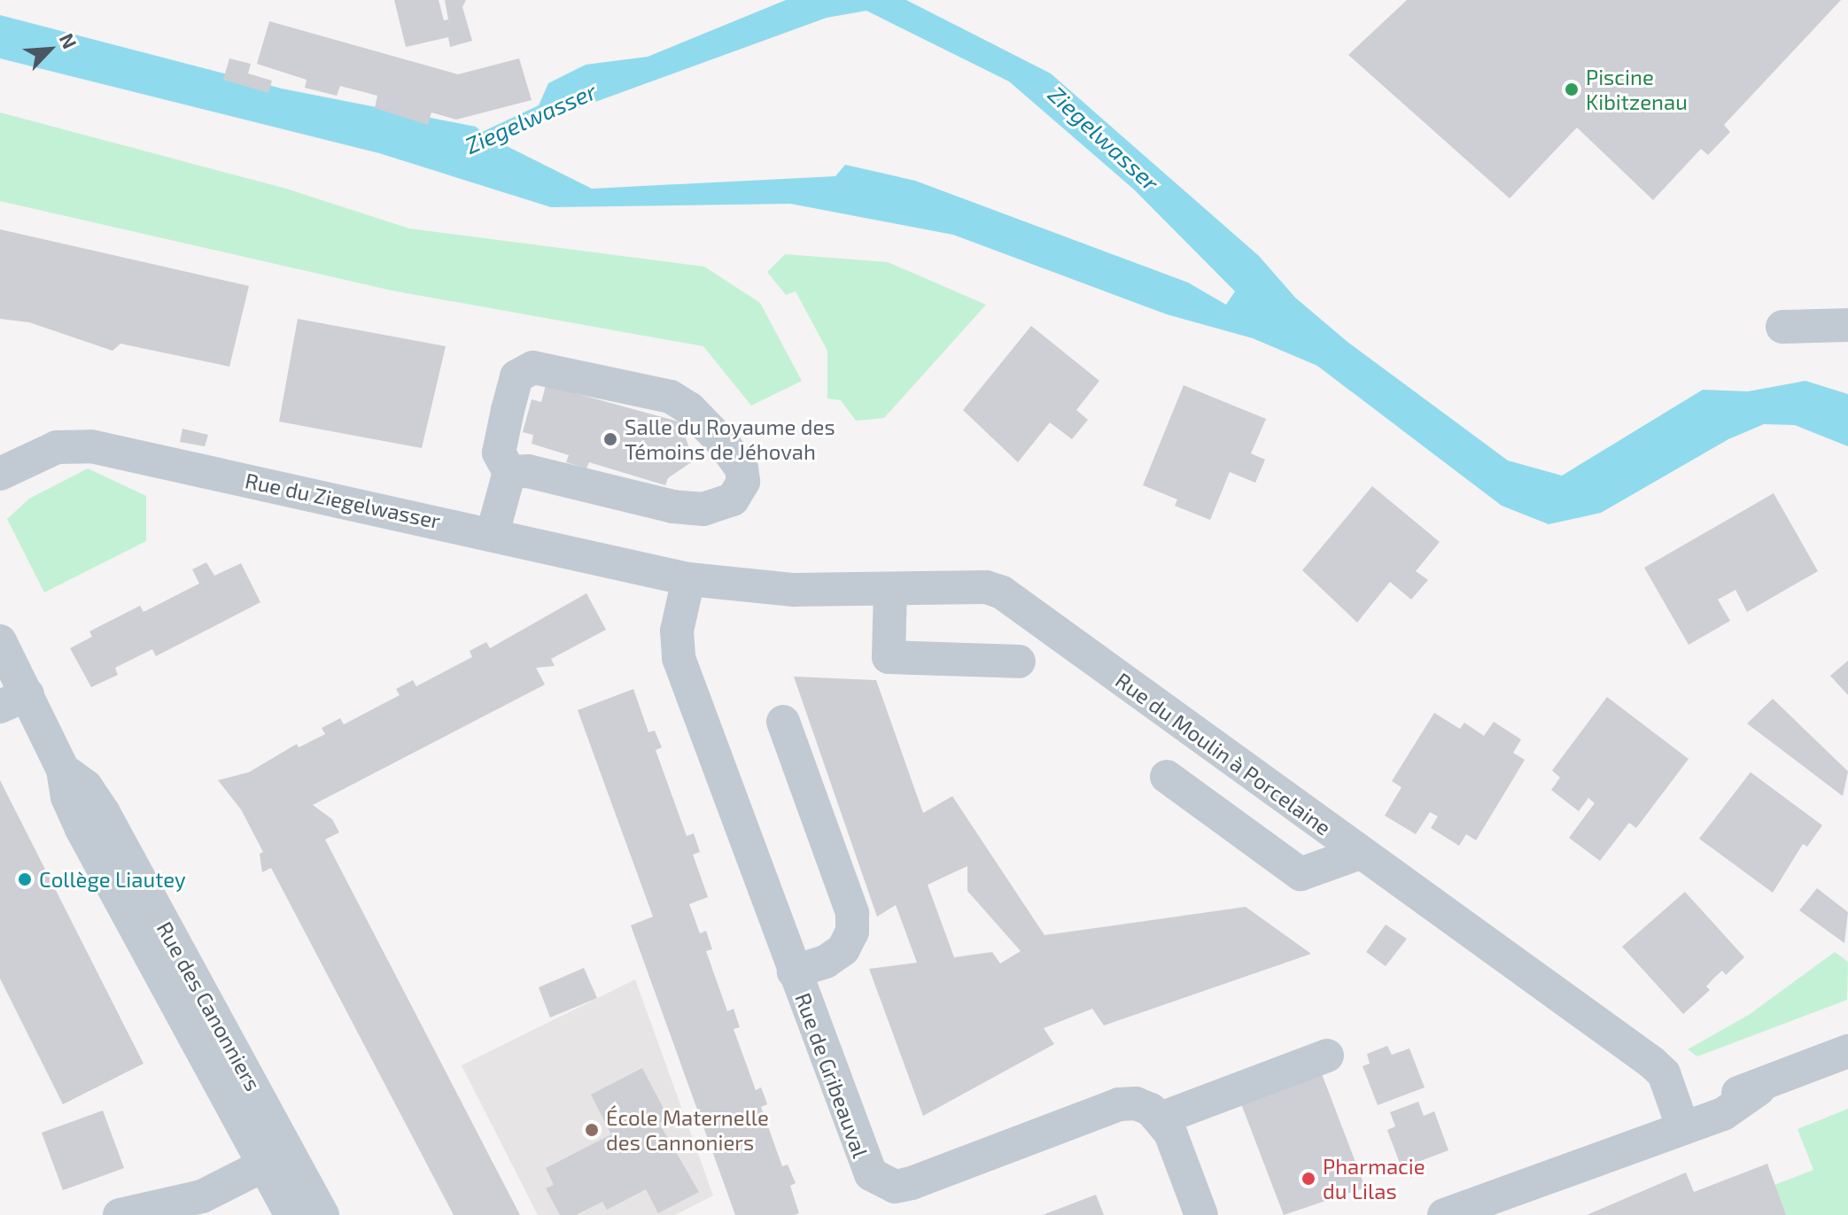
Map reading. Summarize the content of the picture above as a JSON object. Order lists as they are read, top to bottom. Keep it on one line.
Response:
{"streets":{"street":["Rue du Ziegelwasser","Rue du Moulin à Porcelaine","Rue des Canonniers","Rue de Gribeauval"]},"crossings":[["Rue du Ziegelwasser","Rue du Moulin à Porcelaine"],["Rue du Ziegelwasser","Rue de Gribeauval"],["Rue du Moulin à Porcelaine","Rue de Gribeauval"]],"water":["Ziegelwasser"],"places":["Piscine Kibitzenau","Salle du Royaume des Témoins de Jéhovah","Collège Liautey","École Maternelle des Cannoniers","Pharmacie du Lilas"],"north":"top right"}
